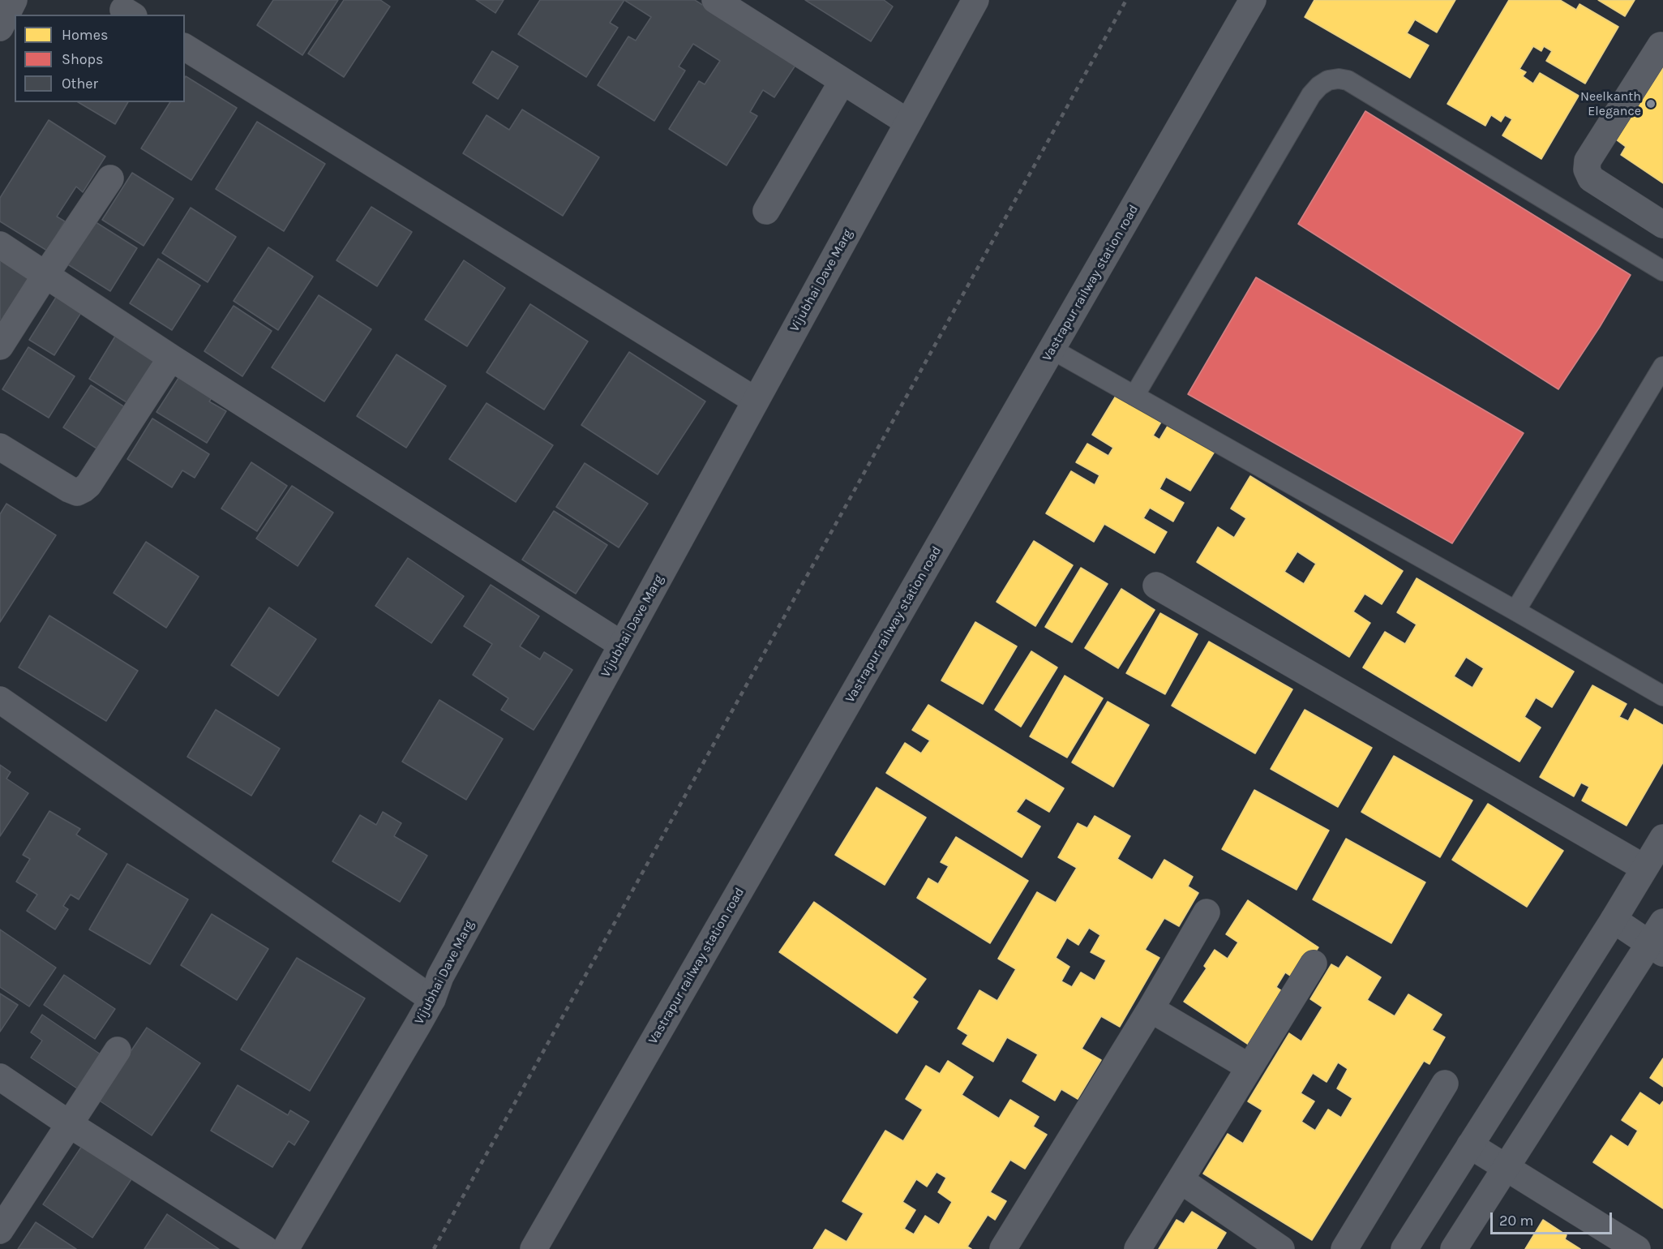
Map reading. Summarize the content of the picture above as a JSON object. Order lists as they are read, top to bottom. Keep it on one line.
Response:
{"streets":{"street":["Vijubhai Dave Marg","Vastrapur railway station road"]},"places":["Neelkanth Elegance"],"legend":["Homes","Shops","Other"],"scale_bar":"20 m"}
